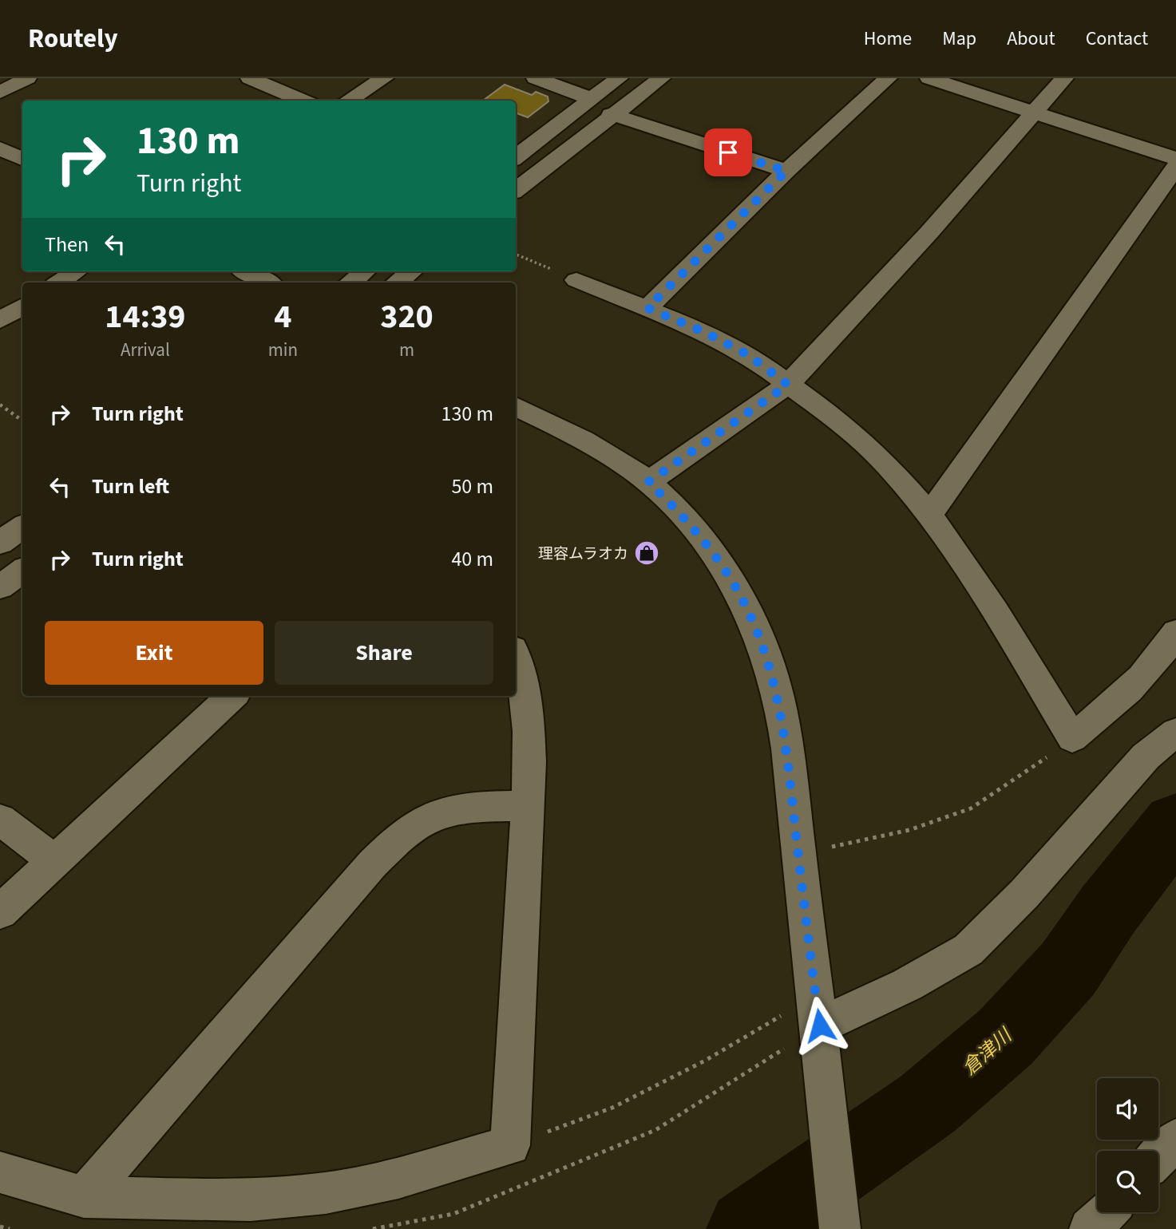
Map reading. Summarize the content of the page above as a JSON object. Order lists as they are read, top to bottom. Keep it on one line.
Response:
{"water":["倉津川"],"places":{"shop":["理容ムラオカ"]},"page":{"header":"Routely","nav":["Home","Map","About","Contact"],"turn":["130 m","Turn right"],"then":"Then","eta":["14:39","Arrival","4","min","320","m"],"list":[{"name":"Turn right","value":"130 m"},{"name":"Turn left","value":"50 m"},{"name":"Turn right","value":"40 m"}],"buttons":["Exit","Share"]}}
